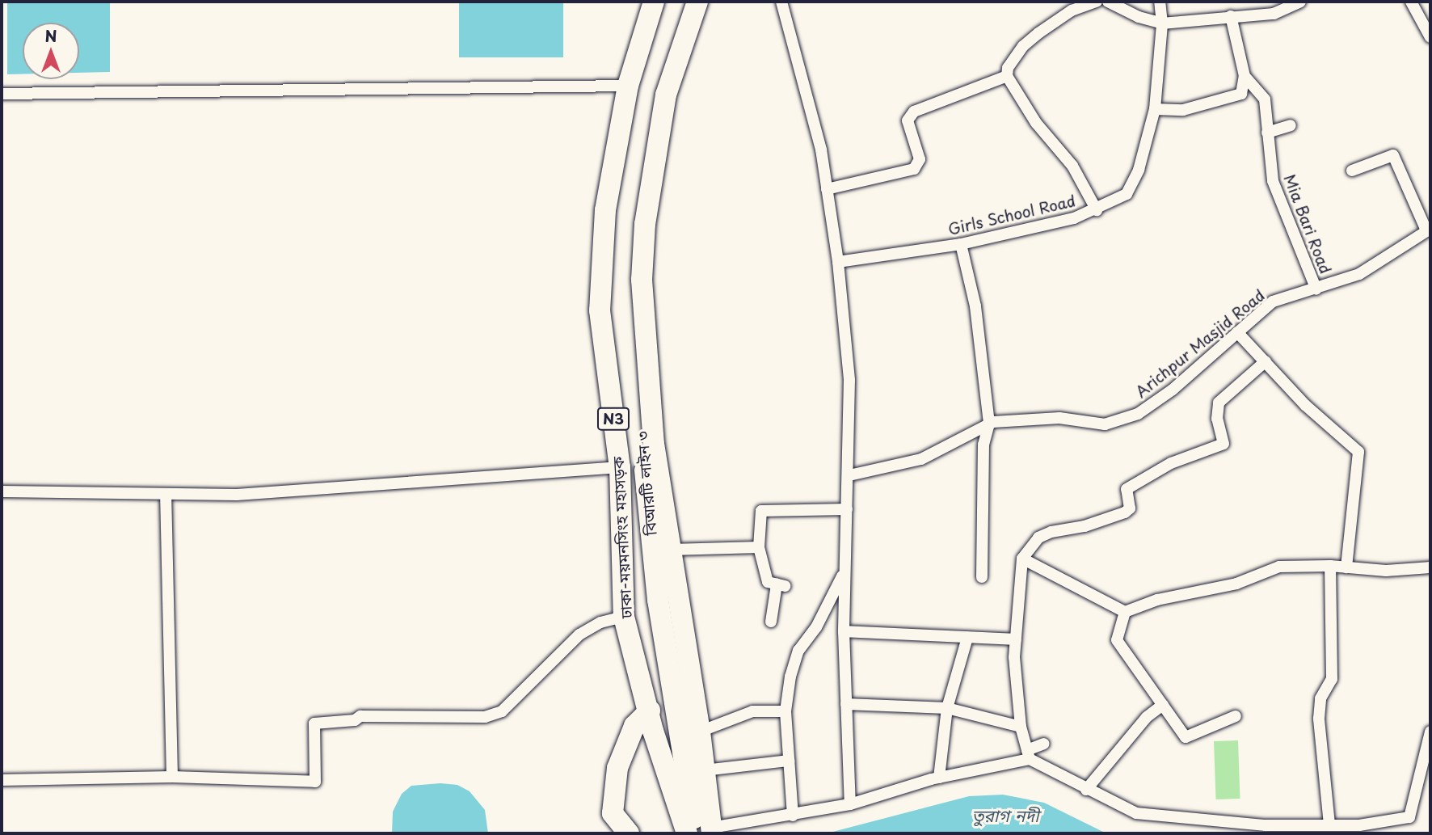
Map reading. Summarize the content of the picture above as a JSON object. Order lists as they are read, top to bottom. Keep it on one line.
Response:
{"streets":{"highway":["N3","বিআরটি লাইন ৩","ঢাকা-ময়মনসিংহ মহাসড়ক"],"street":["Girls School Road","Mia Bari Road","Arichpur Masjid Road"]},"crossings":[["Mia Bari Road","Arichpur Masjid Road"],["N3","বিআরটি লাইন ৩"]],"water":["তুরাগ নদী"],"north":"top"}
